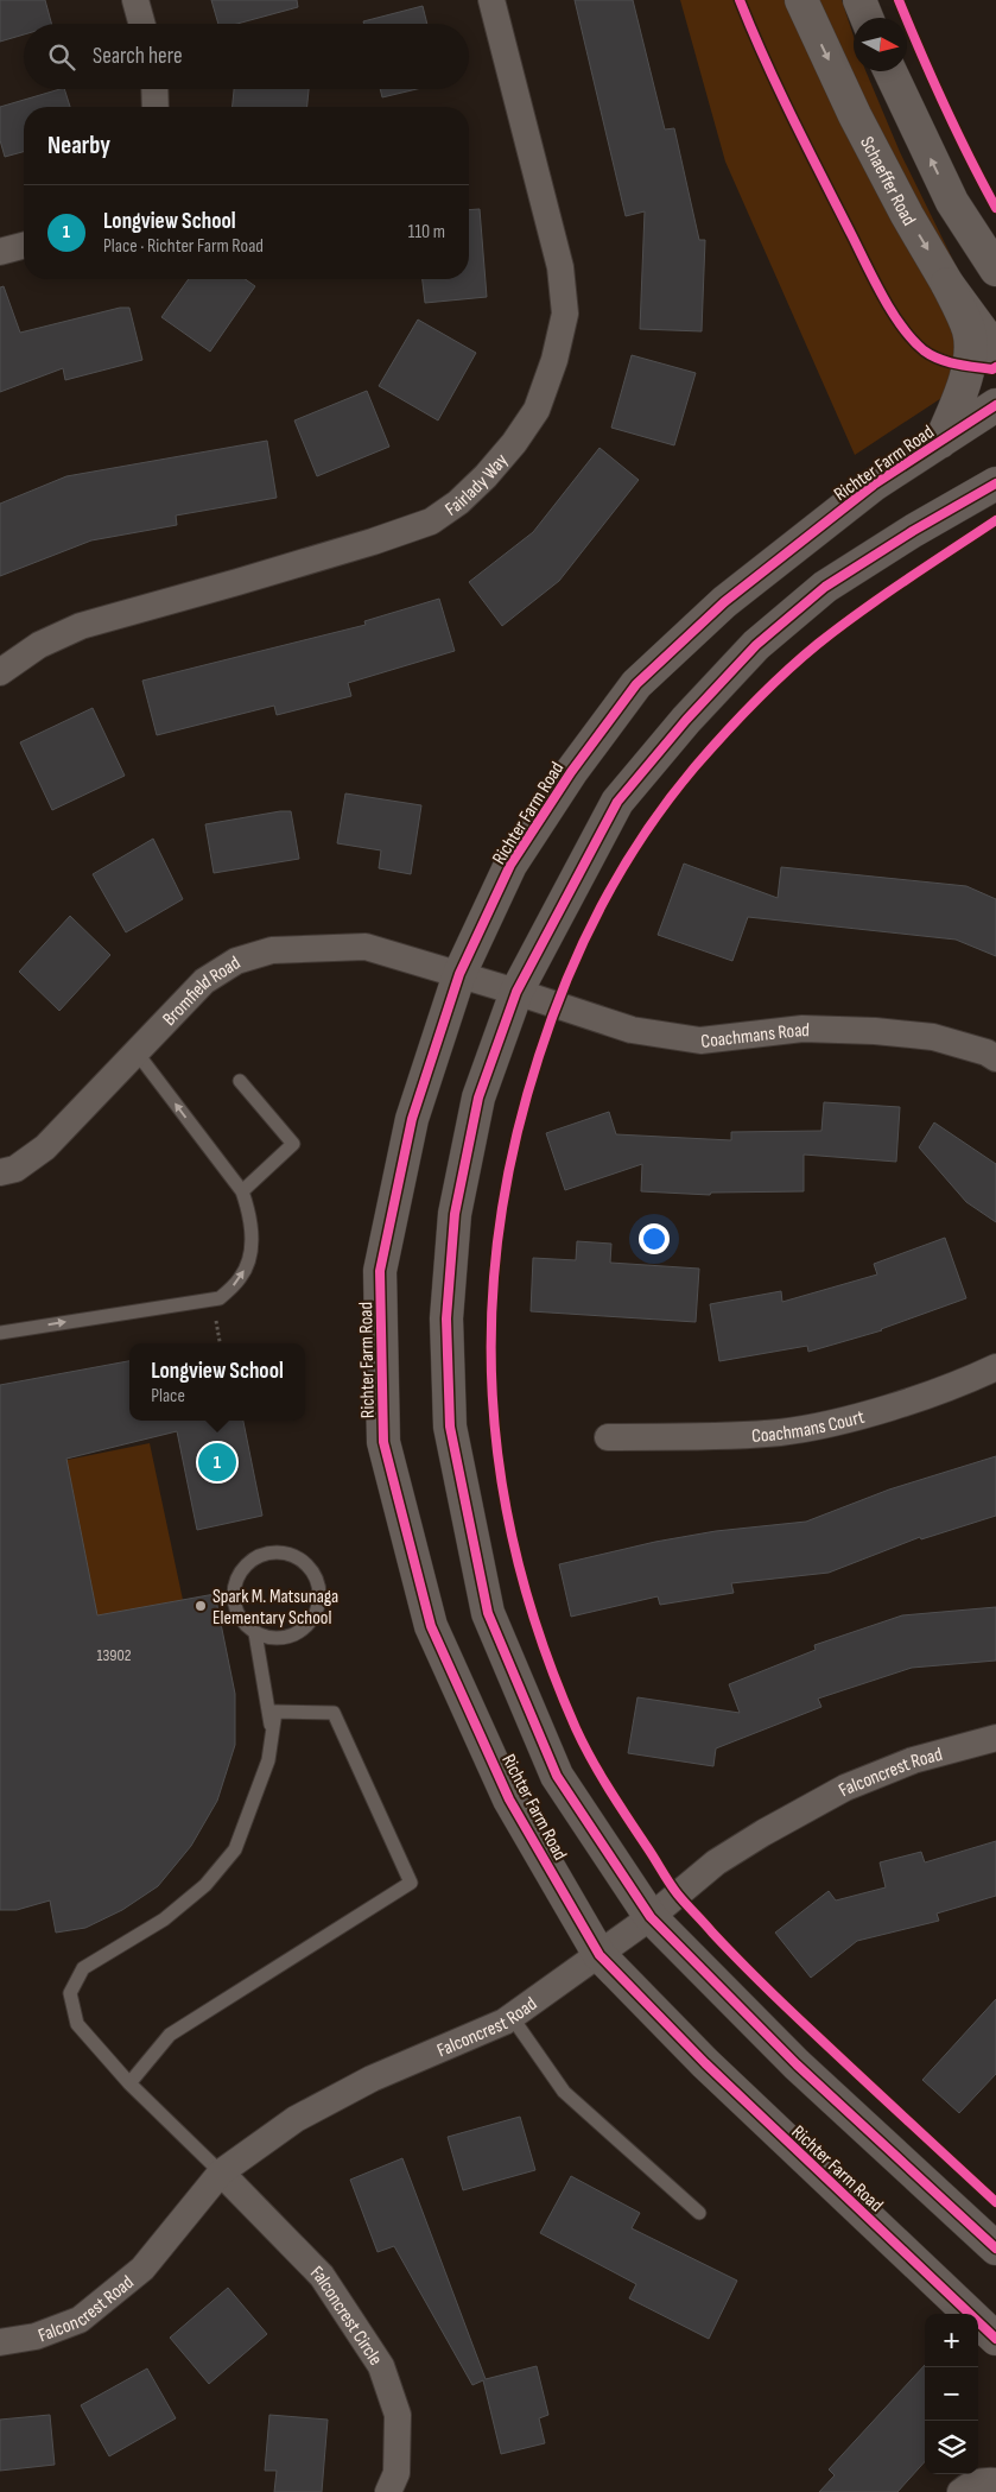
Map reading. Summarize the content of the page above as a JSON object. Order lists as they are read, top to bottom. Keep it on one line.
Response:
{"streets":{"main road":["Schaeffer Road","Richter Farm Road"],"street":["Fairlady Way","Bromfield Road","Coachmans Road","Coachmans Court","Falconcrest Road","Falconcrest Circle"]},"crossings":[["Richter Farm Road","Bromfield Road"],["Richter Farm Road","Coachmans Road"],["Richter Farm Road","Falconcrest Road"],["Bromfield Road","Coachmans Road"],["Falconcrest Road","Falconcrest Circle"]],"places":["Spark M. Matsunaga Elementary School"],"house_numbers":["13902"],"north":"right","page":{"search":"Search here","heading":"Nearby","list":[{"mark":"1","name":"Longview School","note":"Place · Richter Farm Road","value":"110 m"}],"popup":["Longview School","Place"],"pins":"1","map_buttons":["+","−"]}}
